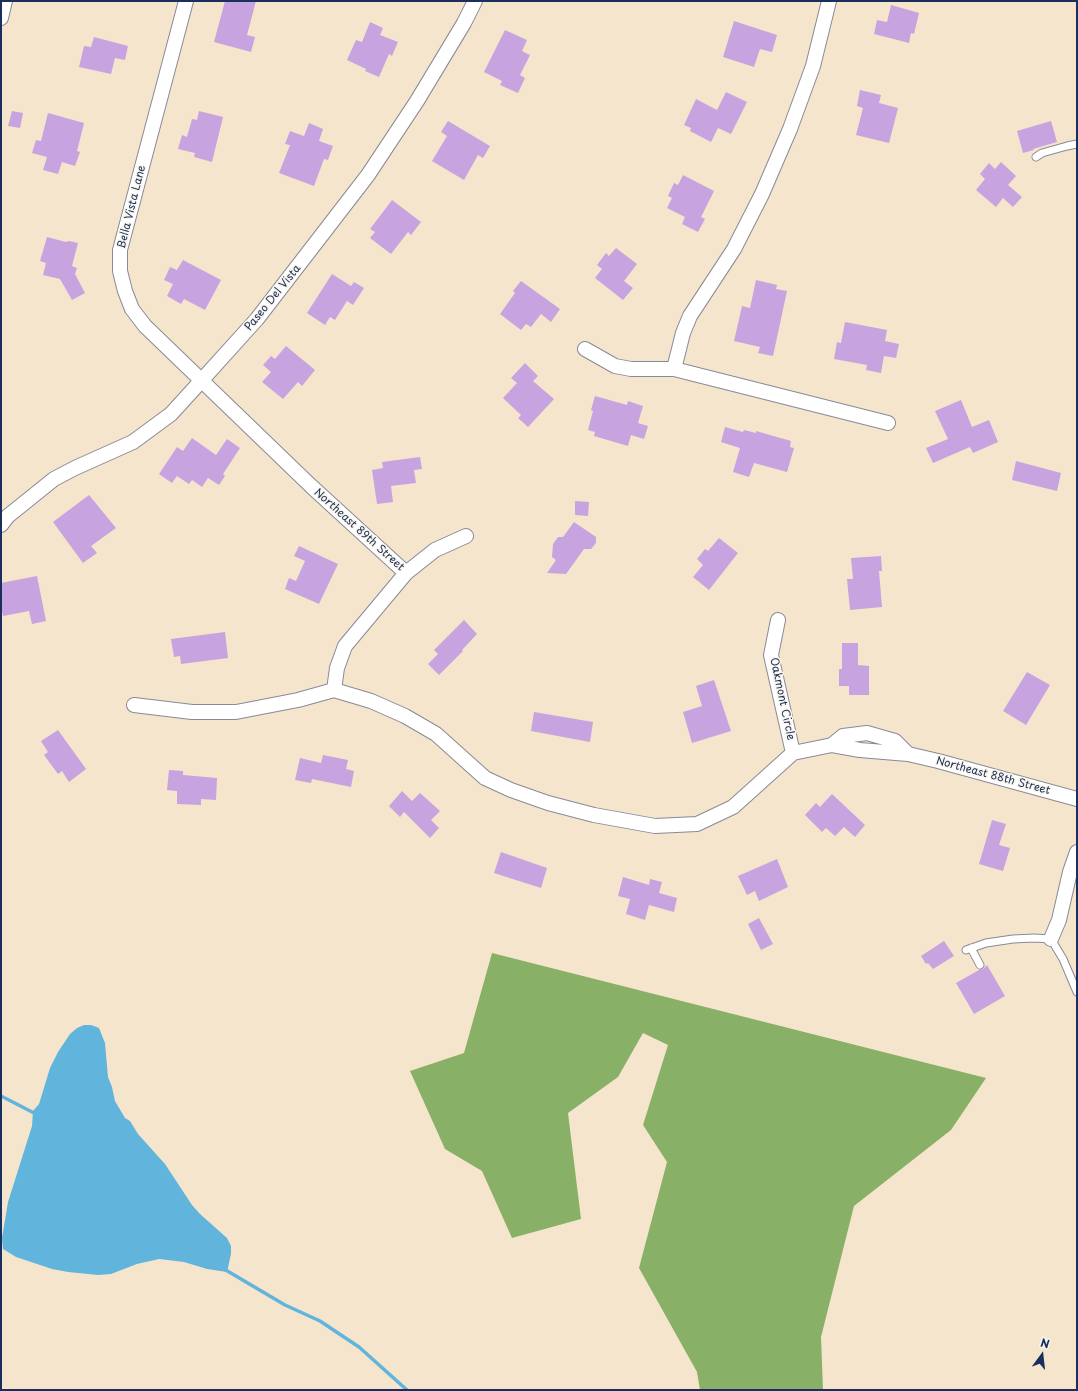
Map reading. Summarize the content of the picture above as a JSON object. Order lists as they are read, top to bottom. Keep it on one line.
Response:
{"streets":{"street":["Bella Vista Lane","Paseo Del Vista","Northeast 89th Street","Oakmont Circle","Northeast 88th Street"]},"crossings":[["Bella Vista Lane","Paseo Del Vista"],["Bella Vista Lane","Northeast 89th Street"],["Oakmont Circle","Northeast 88th Street"]],"north":"top"}
